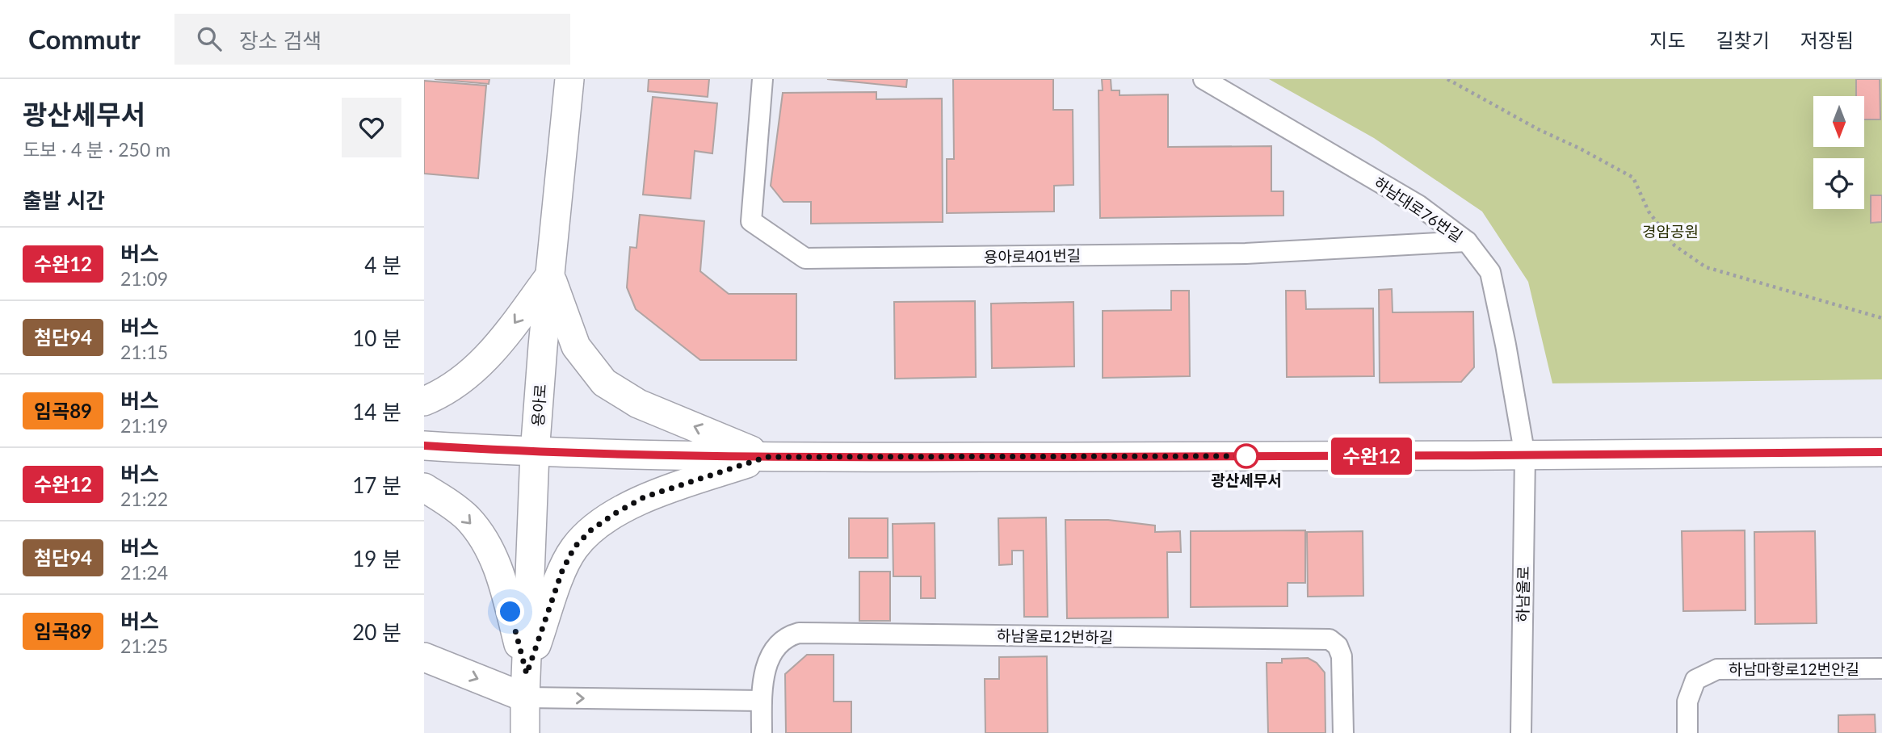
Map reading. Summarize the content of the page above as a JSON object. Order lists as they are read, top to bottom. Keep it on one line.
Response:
{"streets":{"main road":["용아로"],"street":["하남대로76번길","용아로401번길","하남울로","하남울로12번하길","하남마항로12번안길"]},"crossings":[["하남대로76번길","용아로401번길"],["하남대로76번길","하남울로"]],"parks":["경암공원"],"places":["광산세무서"],"lines":["bus line 수완12"],"north":"bottom","page":{"header":"Commutr","search":"장소 검색","nav":["지도","길찾기","저장됨"],"heading":[["광산세무서","도보 · 4 분 · 250 m"],"출발 시간"],"on_map":"수완12","list":[{"mark":"수완12","name":"버스","note":"21:09","value":"4 분"},{"mark":"첨단94","name":"버스","note":"21:15","value":"10 분"},{"mark":"임곡89","name":"버스","note":"21:19","value":"14 분"},{"mark":"수완12","name":"버스","note":"21:22","value":"17 분"},{"mark":"첨단94","name":"버스","note":"21:24","value":"19 분"},{"mark":"임곡89","name":"버스","note":"21:25","value":"20 분"}]}}
